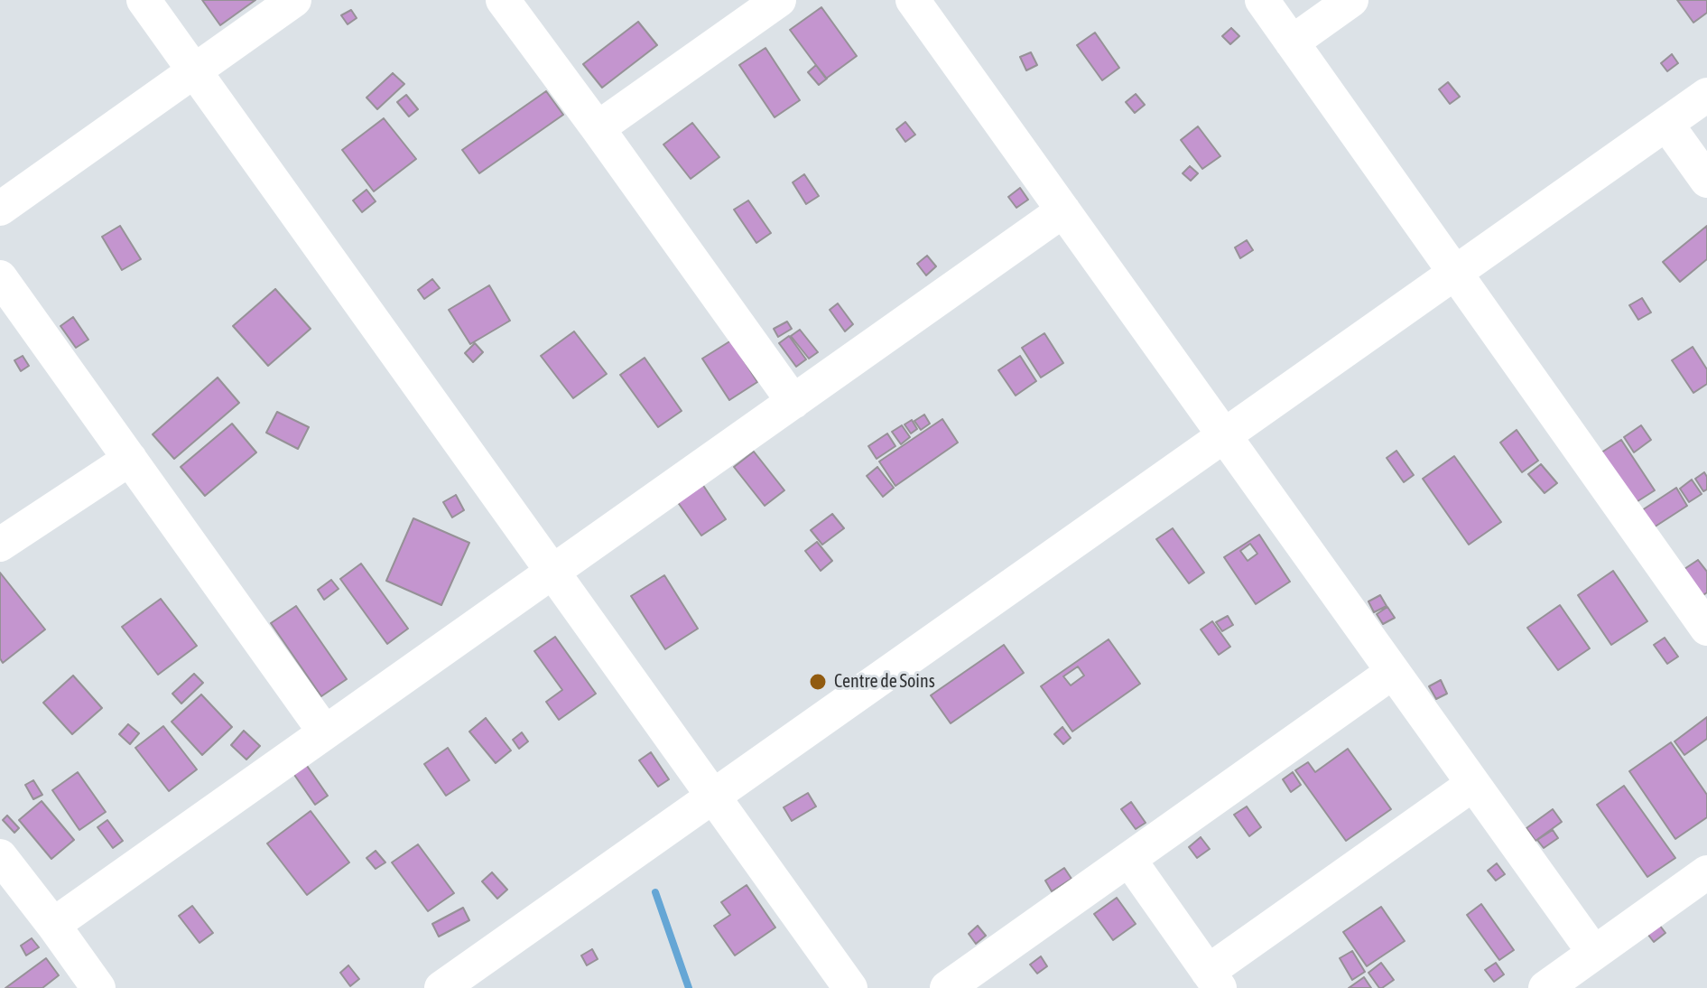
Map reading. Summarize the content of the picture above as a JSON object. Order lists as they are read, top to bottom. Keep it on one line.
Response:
{"places":["Centre de Soins"]}
